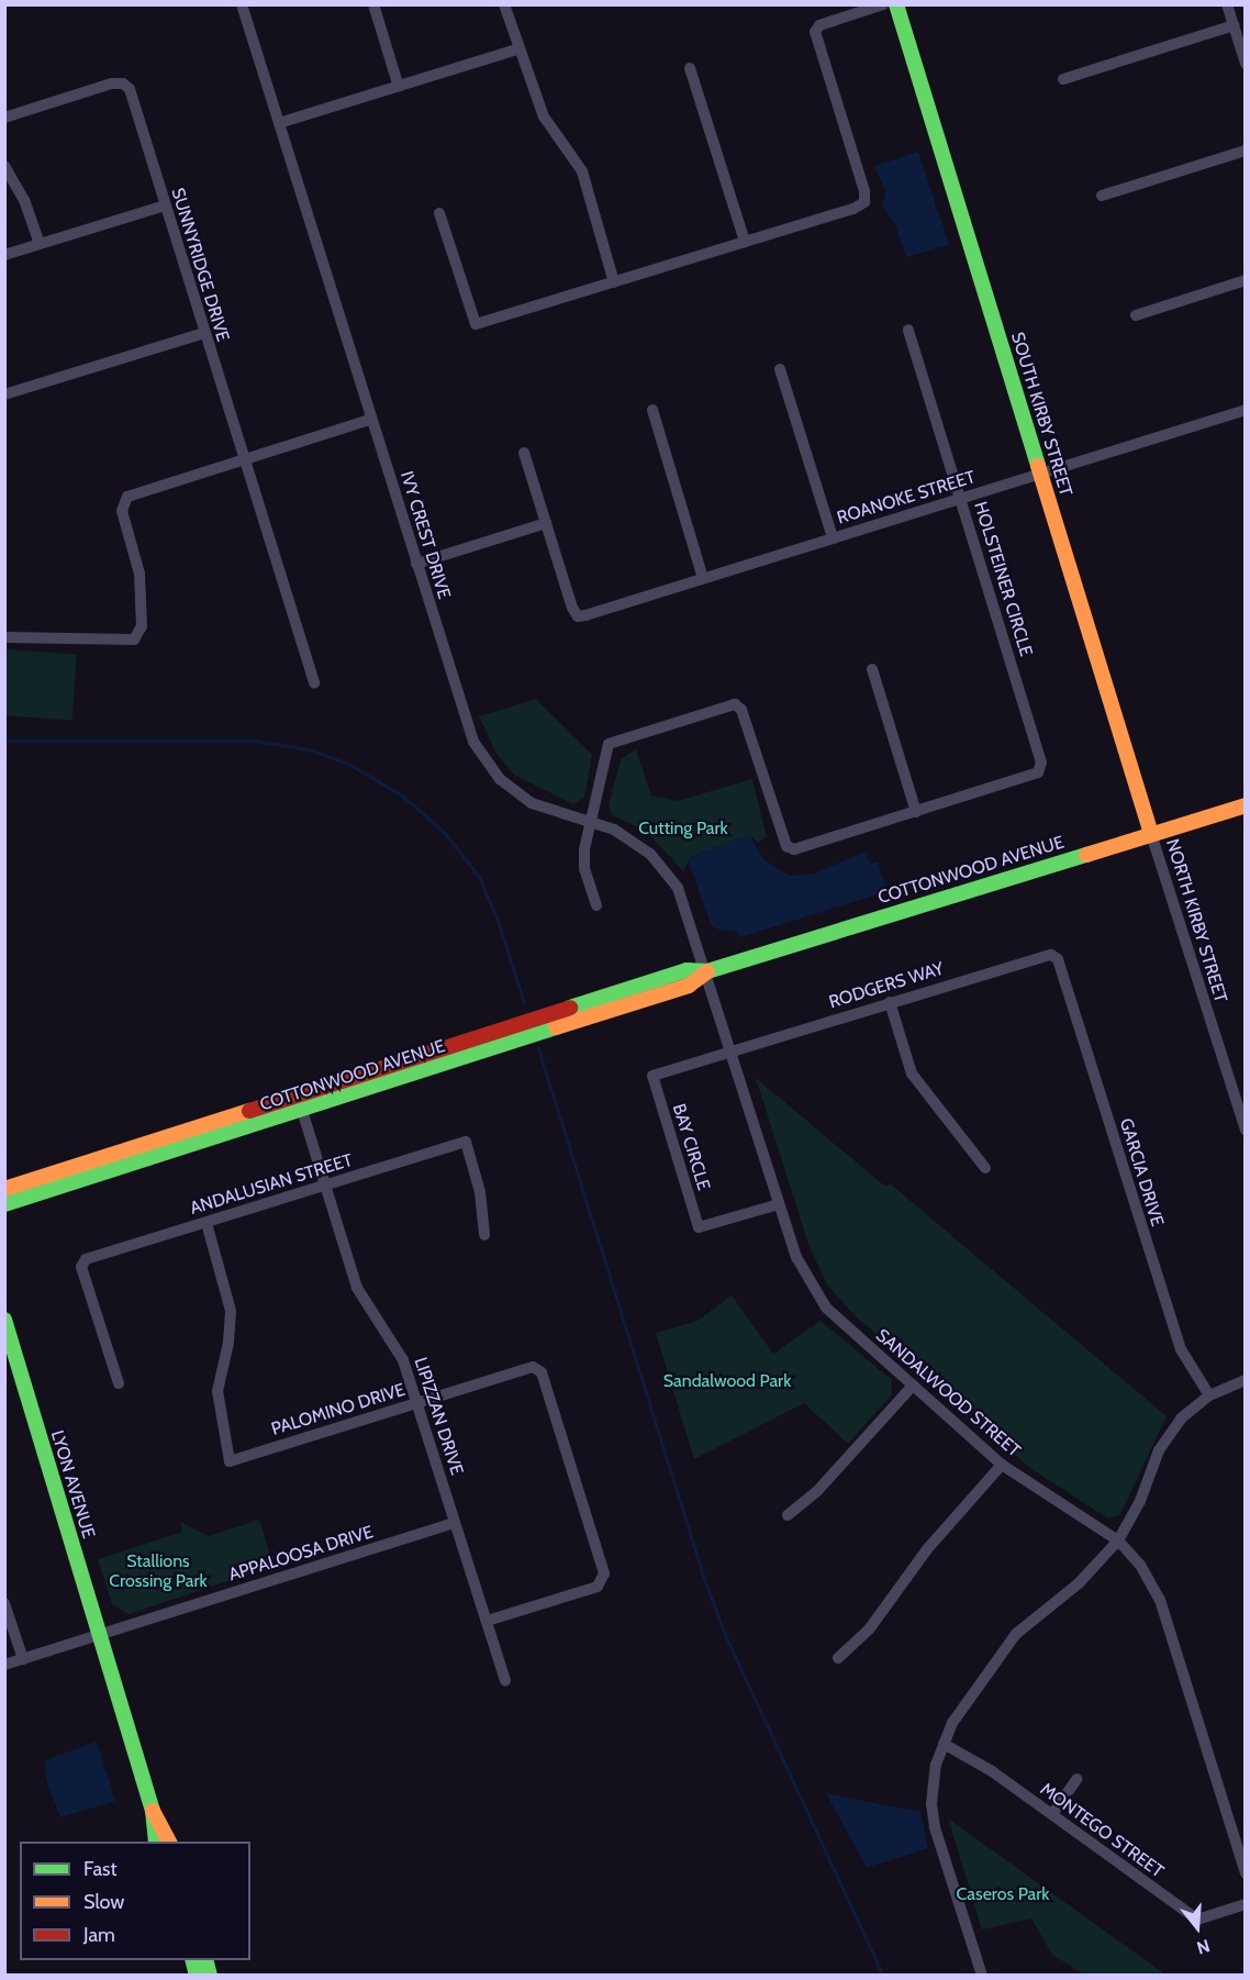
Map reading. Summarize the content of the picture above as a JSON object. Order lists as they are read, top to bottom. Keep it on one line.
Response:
{"streets":{"main road":["SOUTH KIRBY STREET","COTTONWOOD AVENUE","LYON AVENUE"],"street":["SUNNYRIDGE DRIVE","ROANOKE STREET","IVY CREST DRIVE","HOLSTEINER CIRCLE","NORTH KIRBY STREET","RODGERS WAY","BAY CIRCLE","GARCIA DRIVE","ANDALUSIAN STREET","SANDALWOOD STREET","PALOMINO DRIVE","LIPIZZAN DRIVE","APPALOOSA DRIVE","MONTEGO STREET"]},"crossings":[["SOUTH KIRBY STREET","ROANOKE STREET"],["SOUTH KIRBY STREET","COTTONWOOD AVENUE"],["SOUTH KIRBY STREET","NORTH KIRBY STREET"],["ROANOKE STREET","HOLSTEINER CIRCLE"],["IVY CREST DRIVE","COTTONWOOD AVENUE"],["IVY CREST DRIVE","SANDALWOOD STREET"],["COTTONWOOD AVENUE","NORTH KIRBY STREET"],["COTTONWOOD AVENUE","SANDALWOOD STREET"],["COTTONWOOD AVENUE","LIPIZZAN DRIVE"],["RODGERS WAY","BAY CIRCLE"],["RODGERS WAY","GARCIA DRIVE"],["RODGERS WAY","SANDALWOOD STREET"],["BAY CIRCLE","SANDALWOOD STREET"],["ANDALUSIAN STREET","PALOMINO DRIVE"],["ANDALUSIAN STREET","LIPIZZAN DRIVE"],["PALOMINO DRIVE","LIPIZZAN DRIVE"],["LIPIZZAN DRIVE","APPALOOSA DRIVE"],["LYON AVENUE","APPALOOSA DRIVE"]],"parks":["Cutting Park","Sandalwood Park","Stallions Crossing Park","Caseros Park"],"legend":["Fast","Slow","Jam"],"north":"bottom"}
